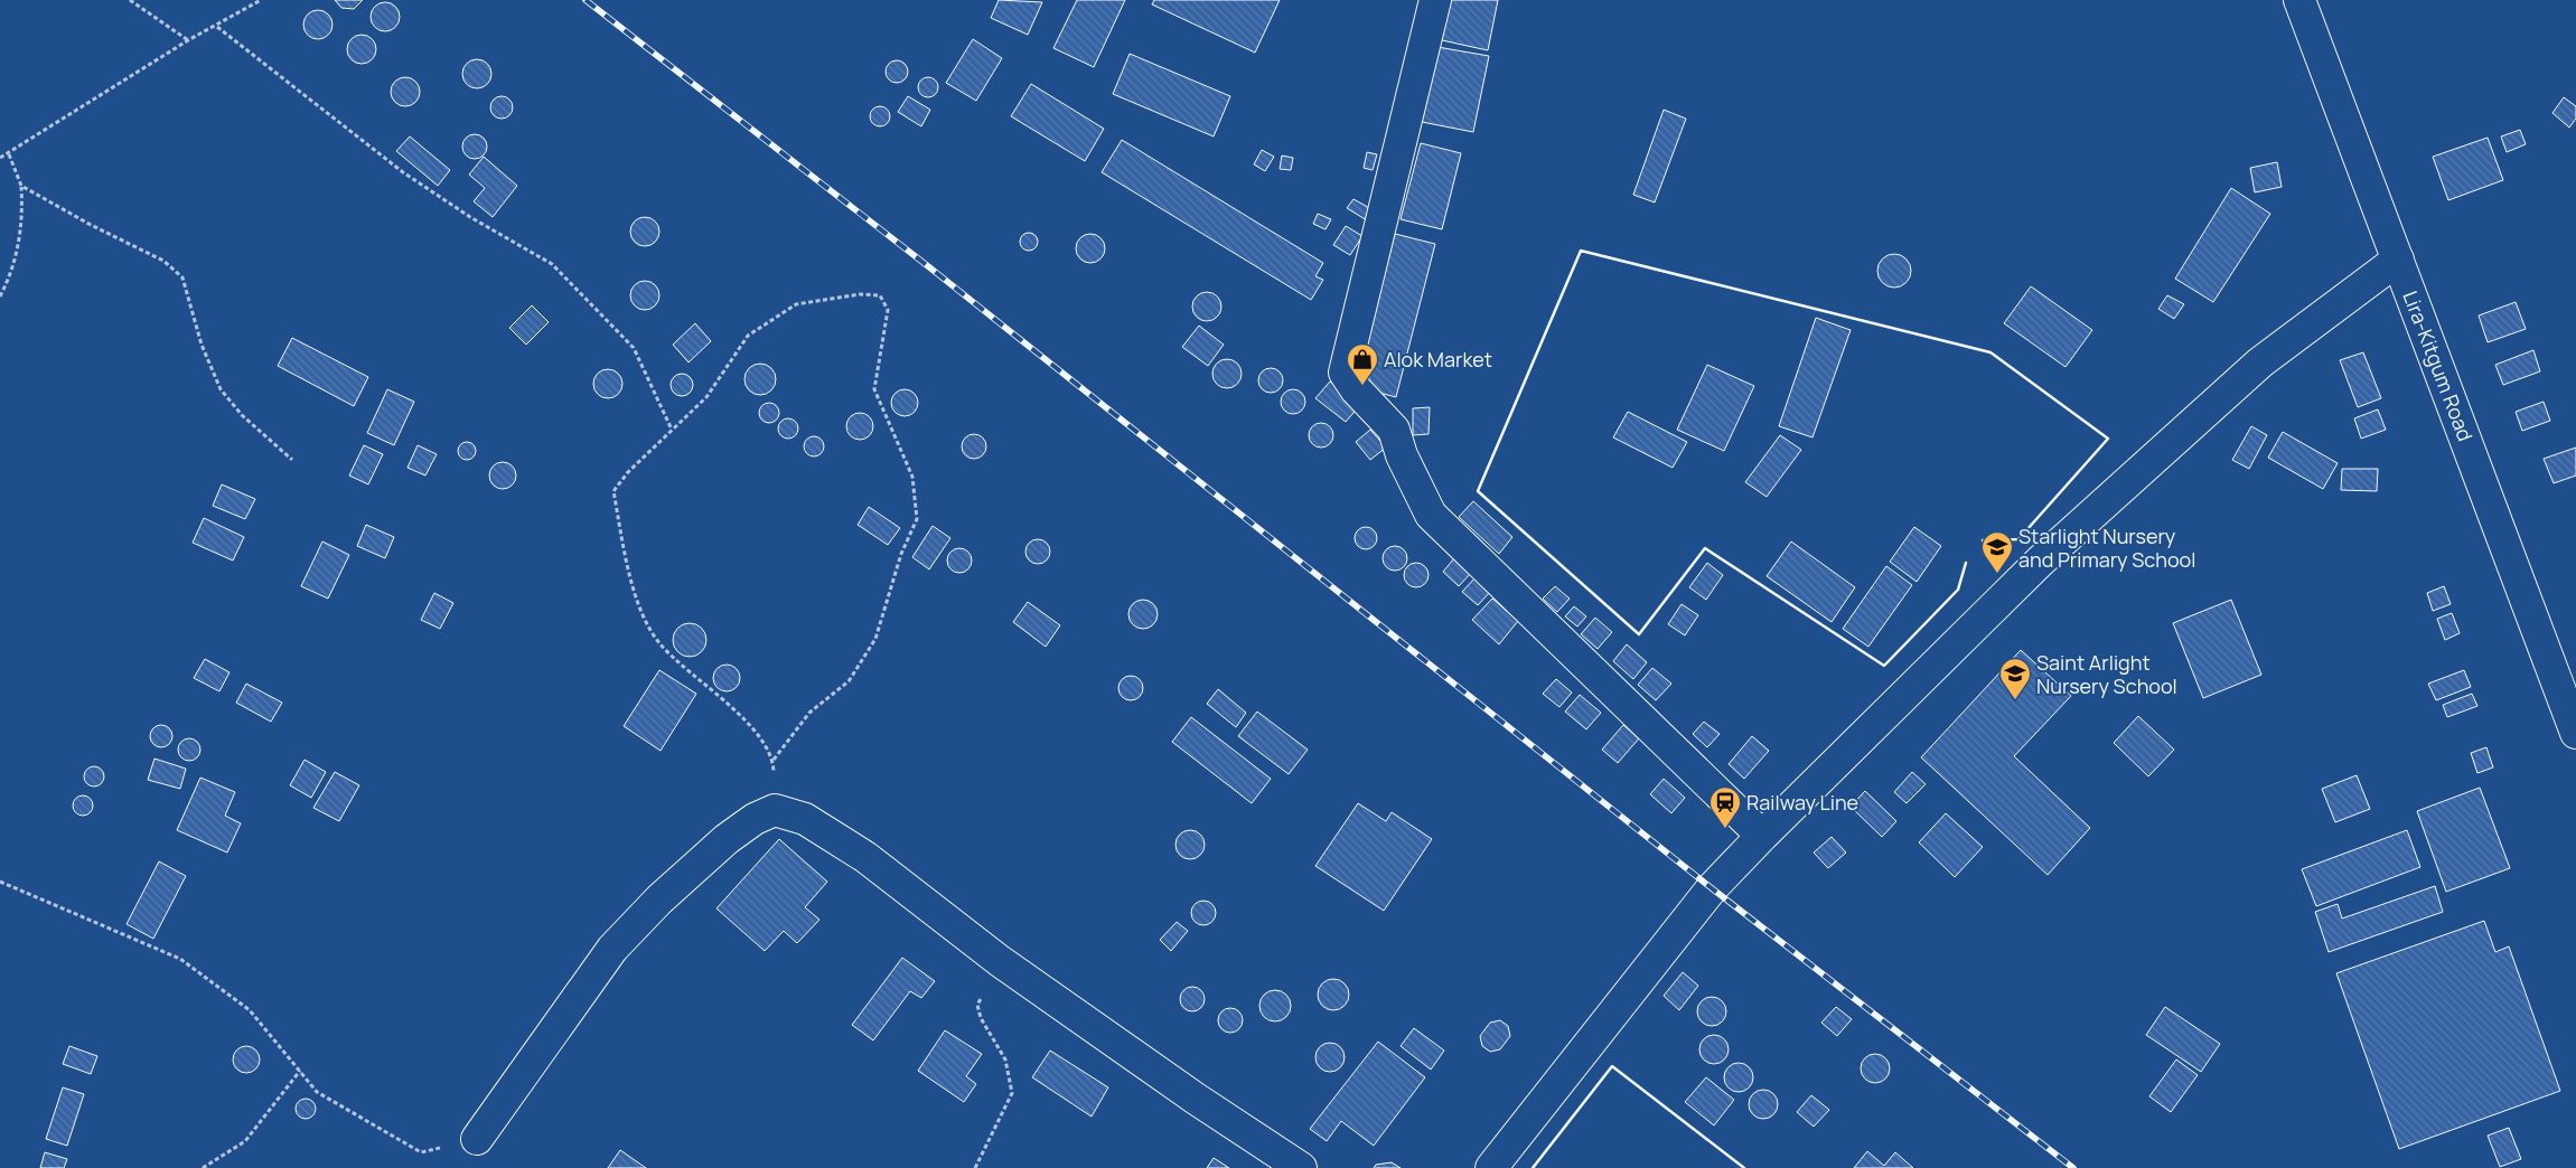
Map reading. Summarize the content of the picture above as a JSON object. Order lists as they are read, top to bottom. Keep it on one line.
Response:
{"streets":{"street":["Lira-Kitgum Road"]},"places":{"shop":["Alok Market"],"school or university":["Starlight Nursery and Primary School","Saint Arlight Nursery School"],"station":["Railway Line"]}}
